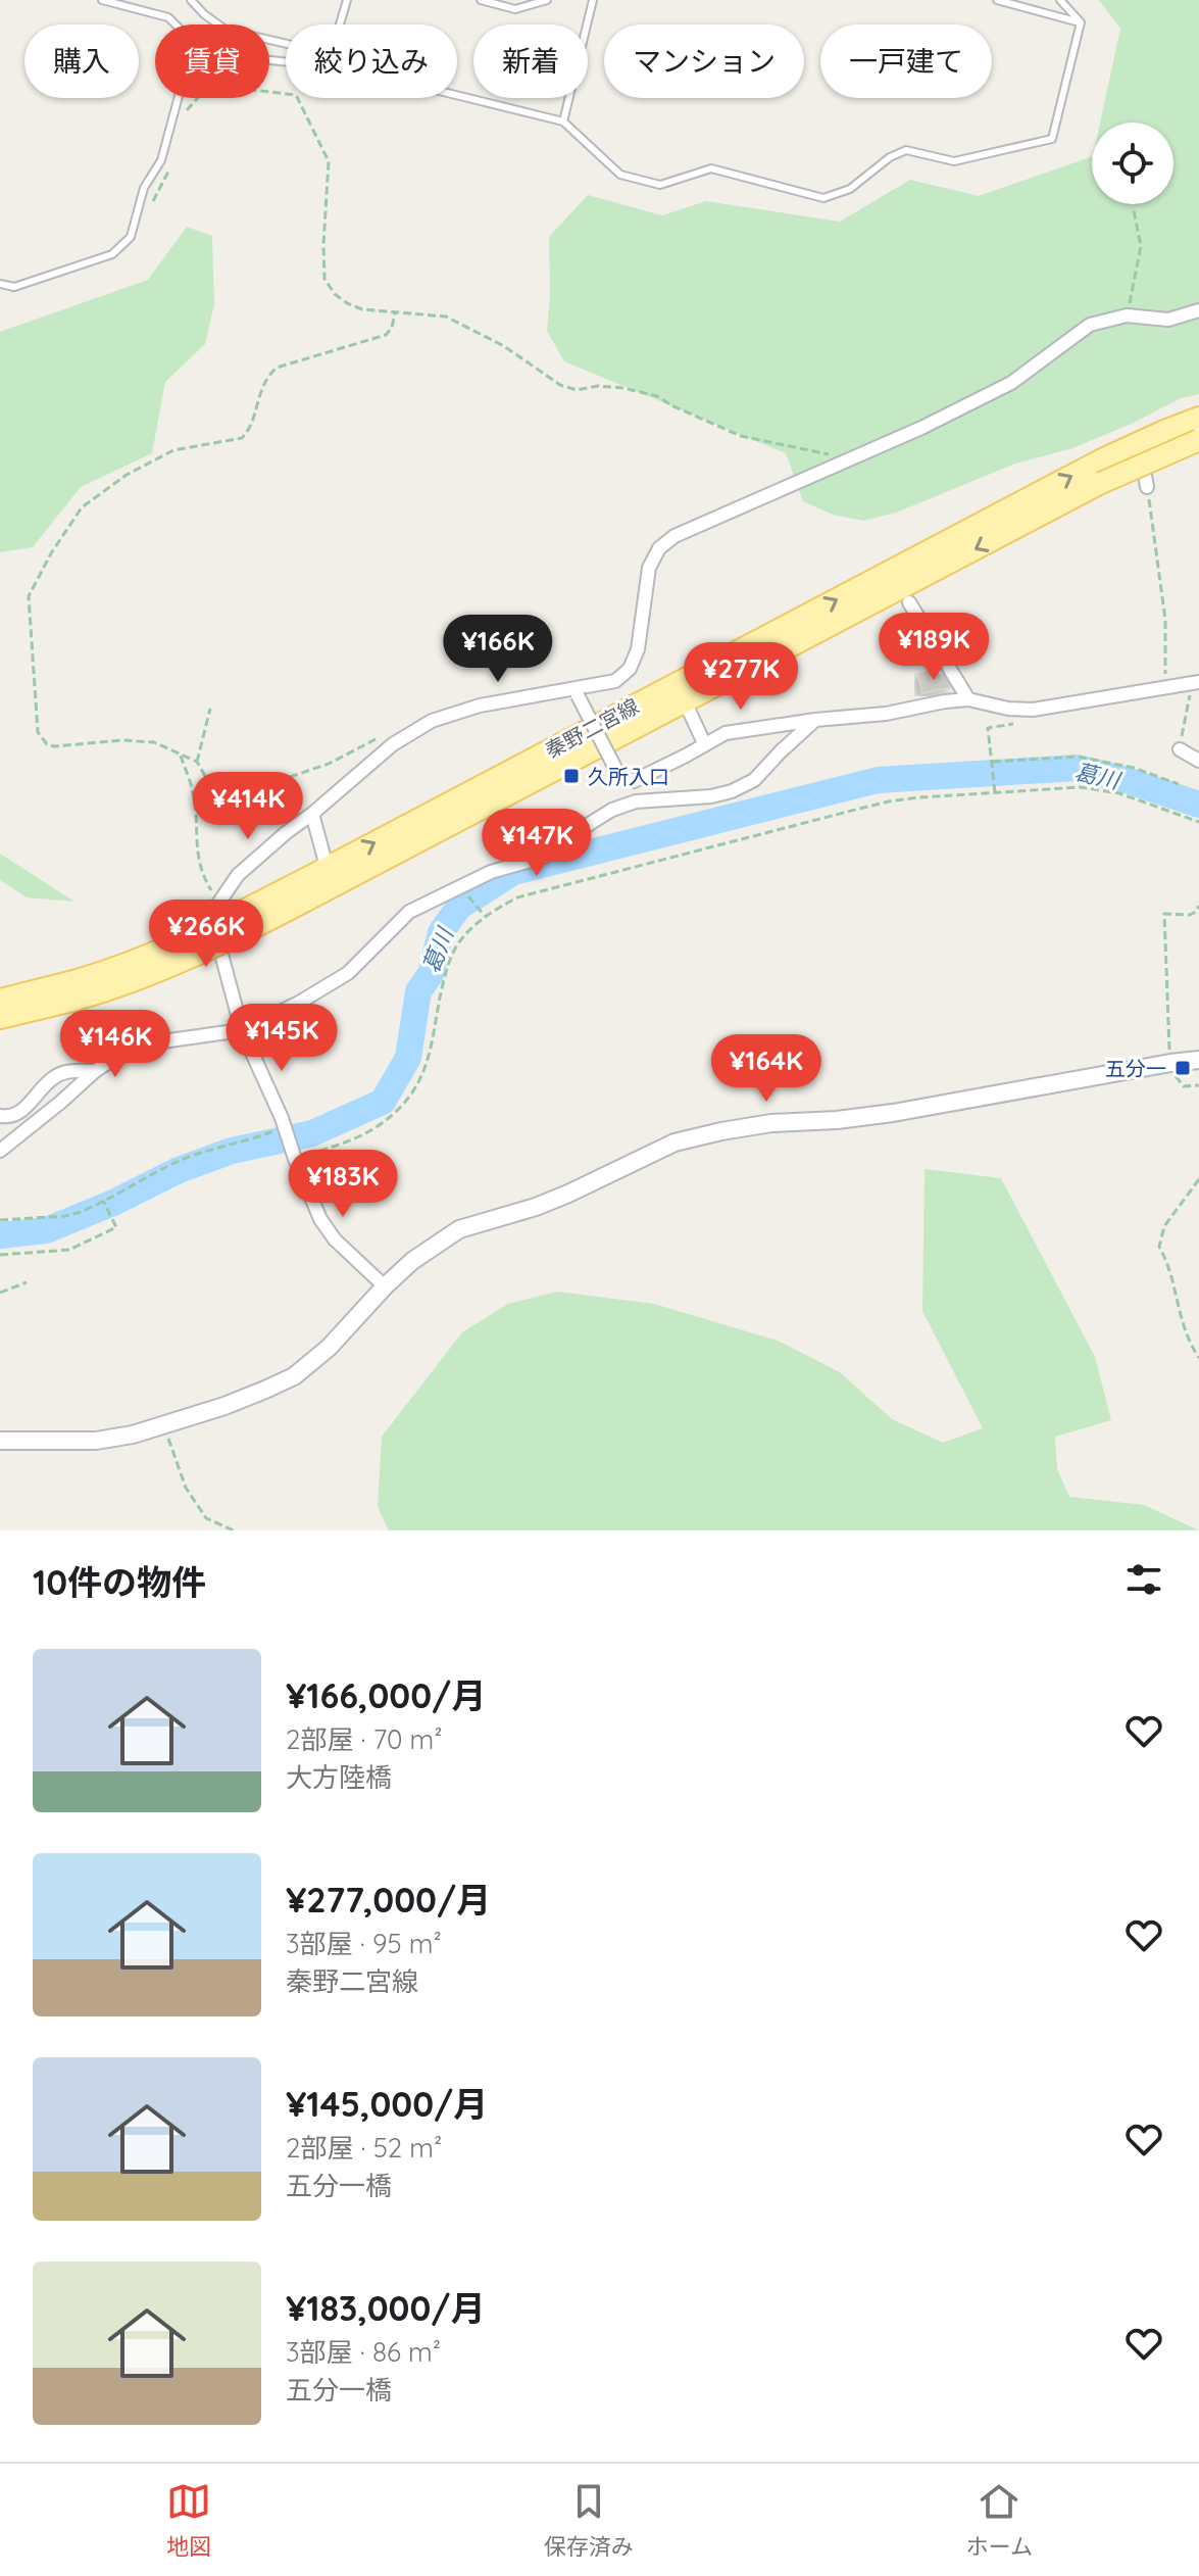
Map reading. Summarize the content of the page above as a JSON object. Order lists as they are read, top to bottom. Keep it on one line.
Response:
{"streets":{"main road":["秦野二宮線"]},"water":["葛川"],"places":{"transit":["久所入口","五分一"]},"page":{"chip":["購入","賃貸","絞り込み","新着","マンション","一戸建て"],"price":["¥189K","¥166K","¥277K","¥414K","¥147K","¥266K","¥145K","¥146K","¥164K","¥183K"],"heading":"10件の物件","list":[{"name":"¥166,000/月","note":"2部屋 · 70 m² · 大方陸橋"},{"name":"¥277,000/月","note":"3部屋 · 95 m² · 秦野二宮線"},{"name":"¥145,000/月","note":"2部屋 · 52 m² · 五分一橋"},{"name":"¥183,000/月","note":"3部屋 · 86 m² · 五分一橋"}],"tabs":["地図","保存済み","ホーム"]}}
